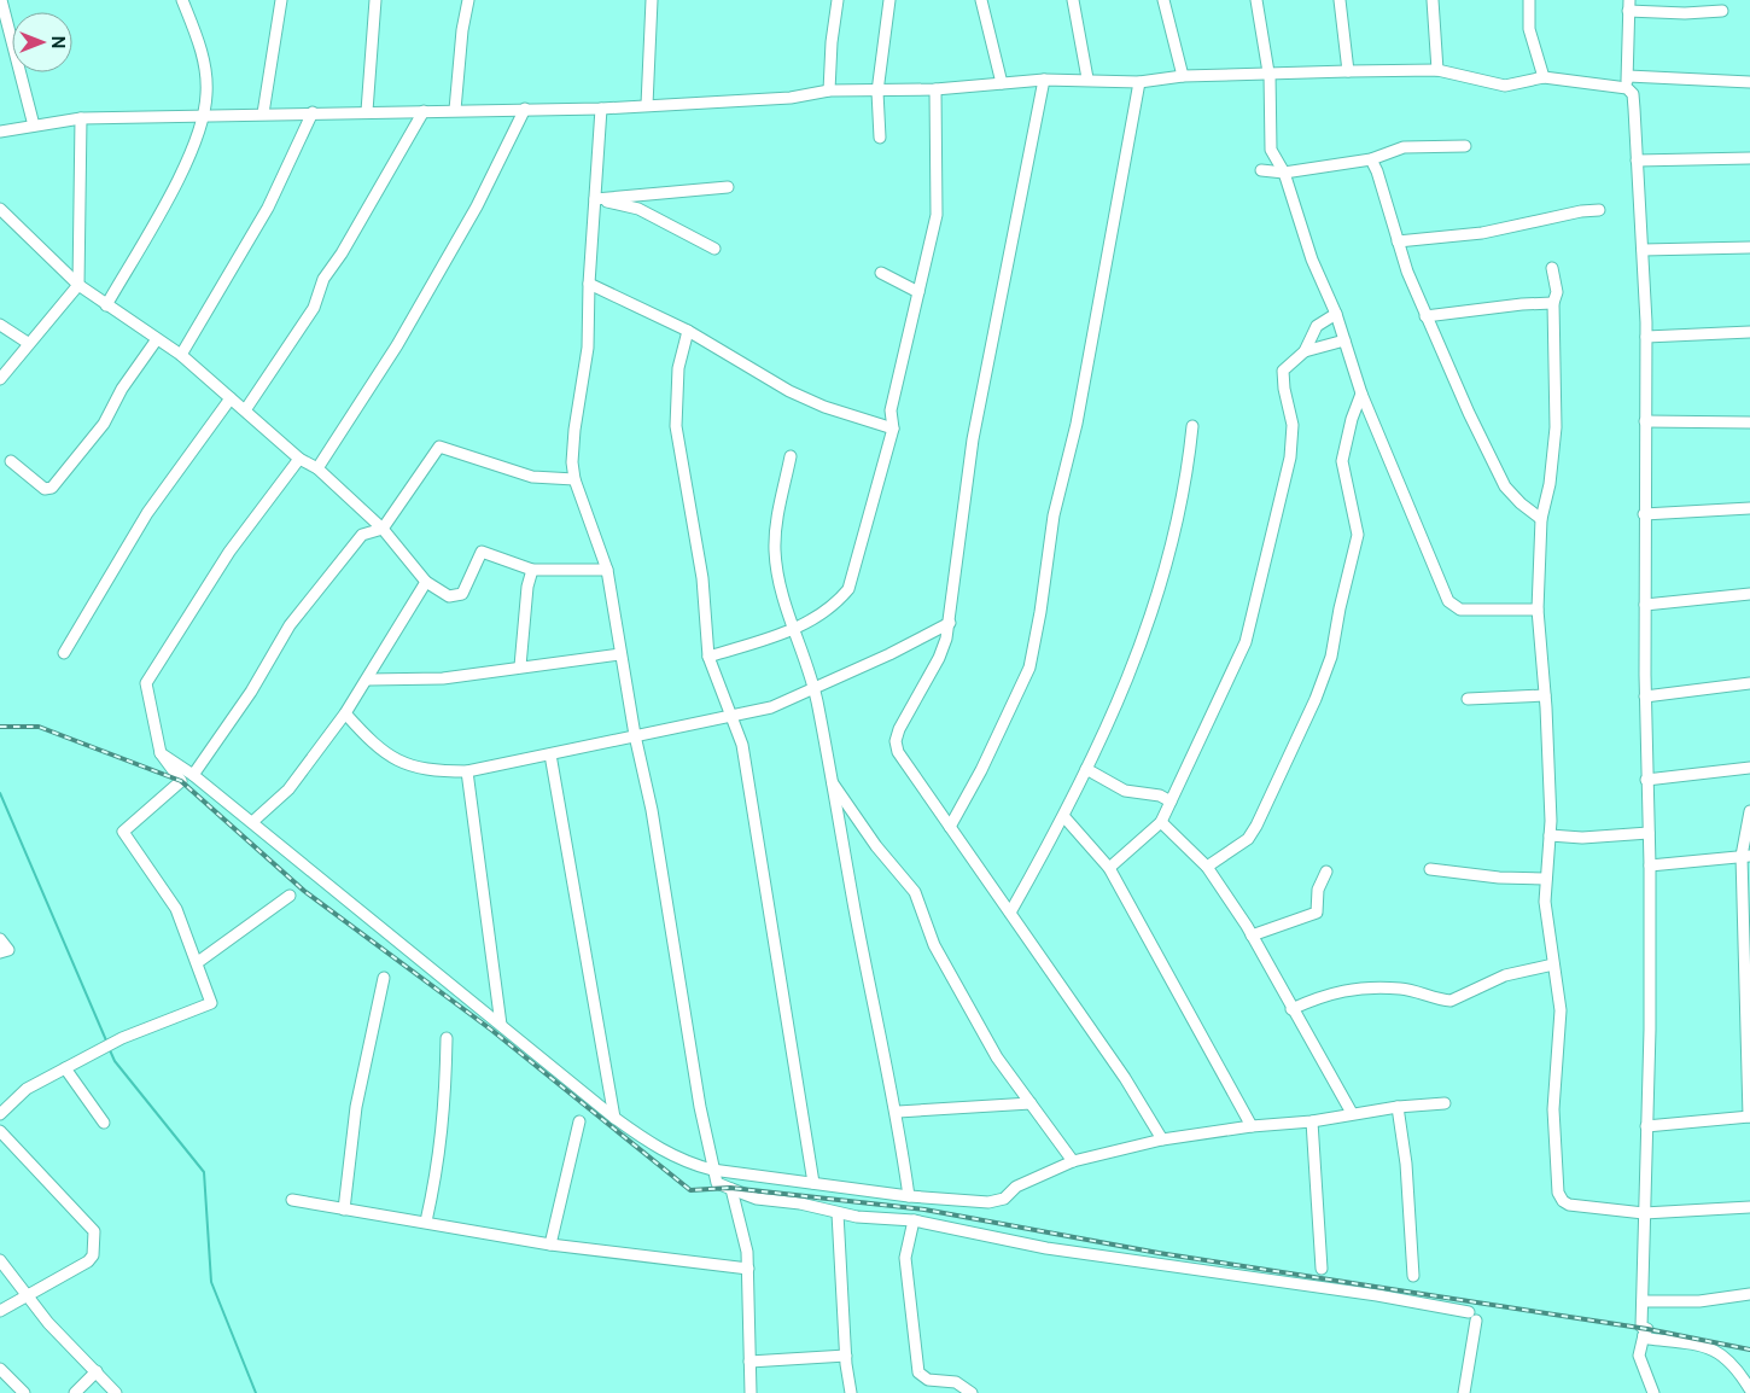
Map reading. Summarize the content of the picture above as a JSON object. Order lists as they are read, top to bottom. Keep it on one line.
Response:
{"north":"right"}
